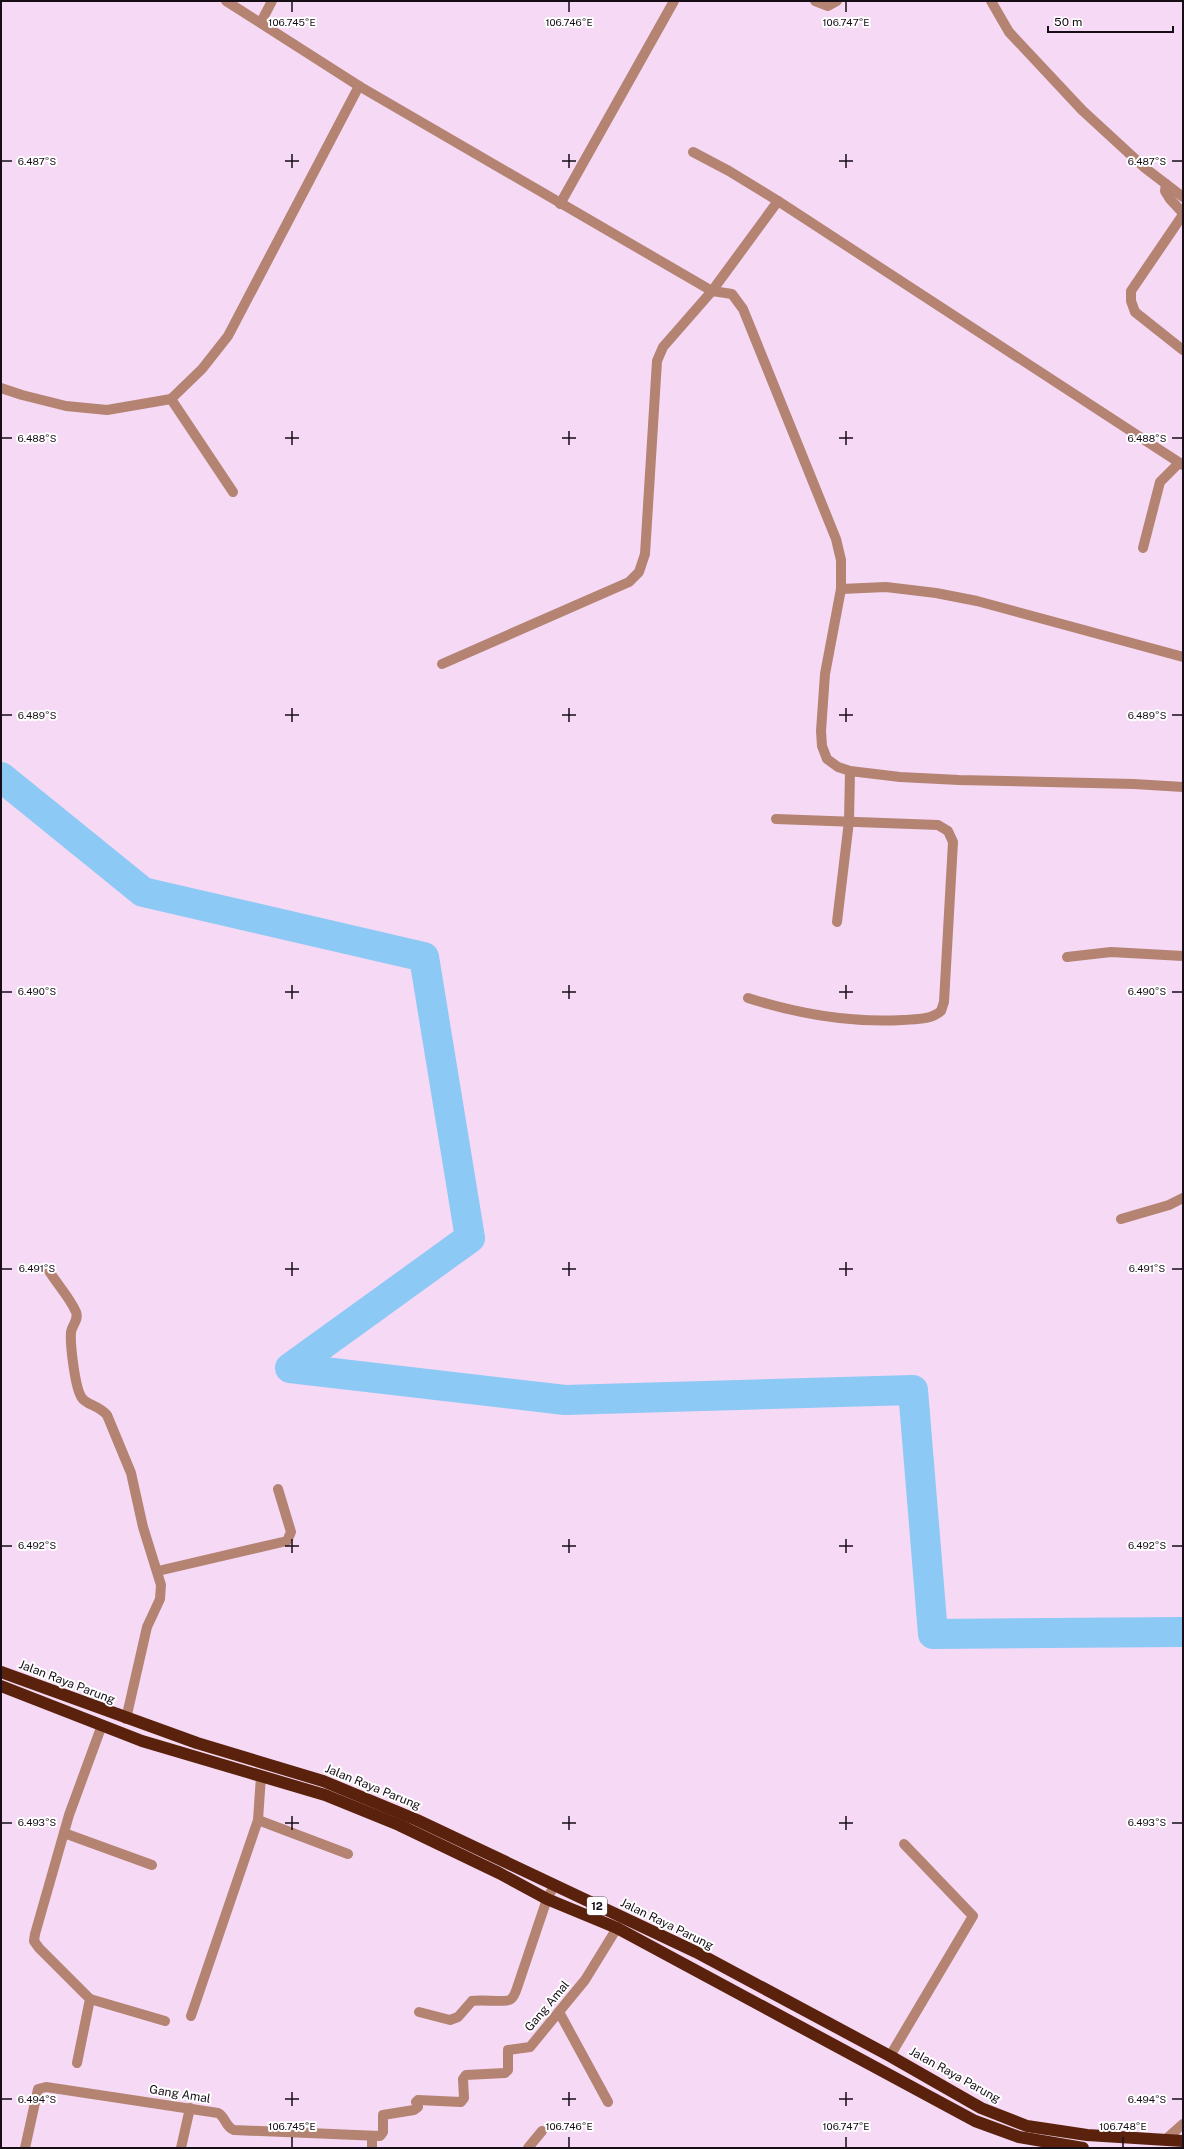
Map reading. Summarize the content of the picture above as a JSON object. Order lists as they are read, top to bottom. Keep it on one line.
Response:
{"streets":{"highway":["Jalan Raya Parung","12"],"street":["Gang Amal"]},"crossings":[["12","Gang Amal"]],"scale_bar":"50 m","coordinates":["106.745°E","106.746°E","106.747°E","6.487°S","6.488°S","6.489°S","6.490°S","6.491°S","6.492°S","6.493°S","6.494°S","106.748°E"]}
